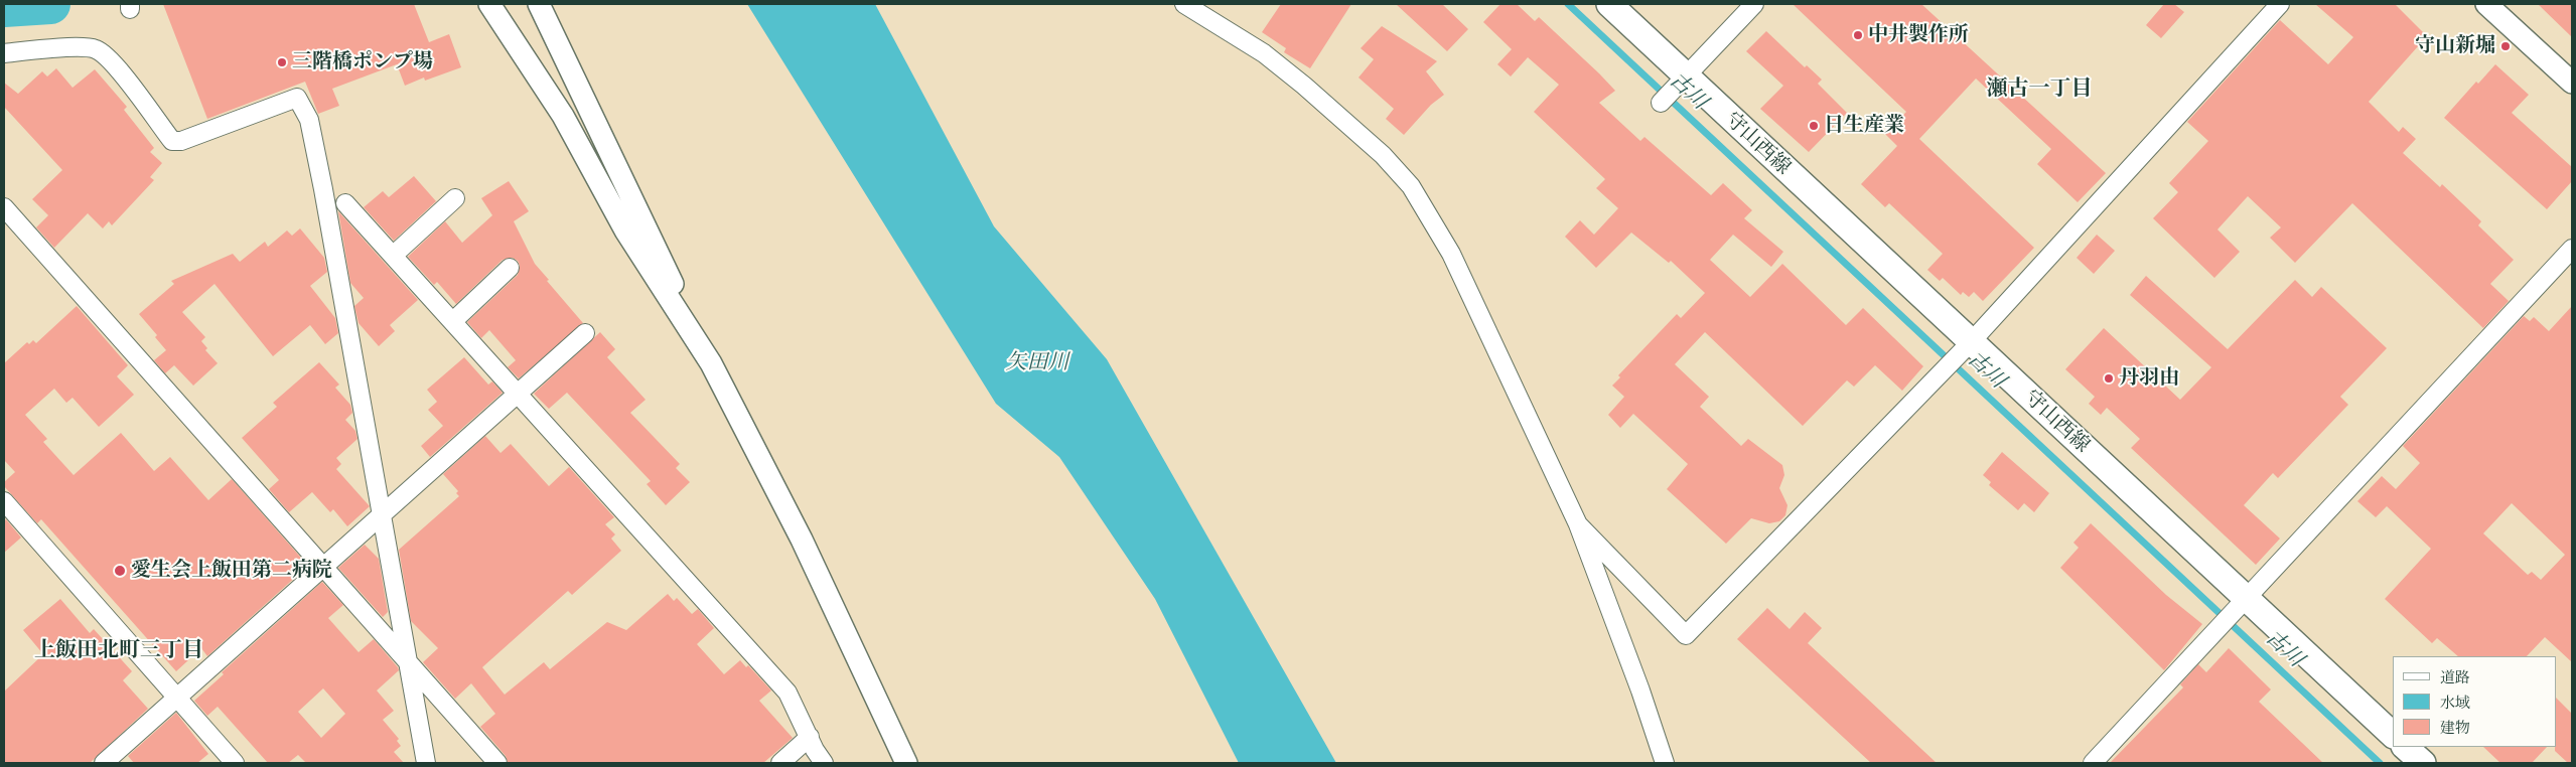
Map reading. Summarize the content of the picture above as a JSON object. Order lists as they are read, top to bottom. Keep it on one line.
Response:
{"streets":{"main road":["守山西線"]},"districts":["瀬古一丁目","上飯田北町三丁目"],"water":["古川","矢田川"],"places":["中井製作所","守山新堀","三階橋ポンプ場","日生産業","丹羽由","愛生会上飯田第二病院"],"legend":["道路","水域","建物"]}
